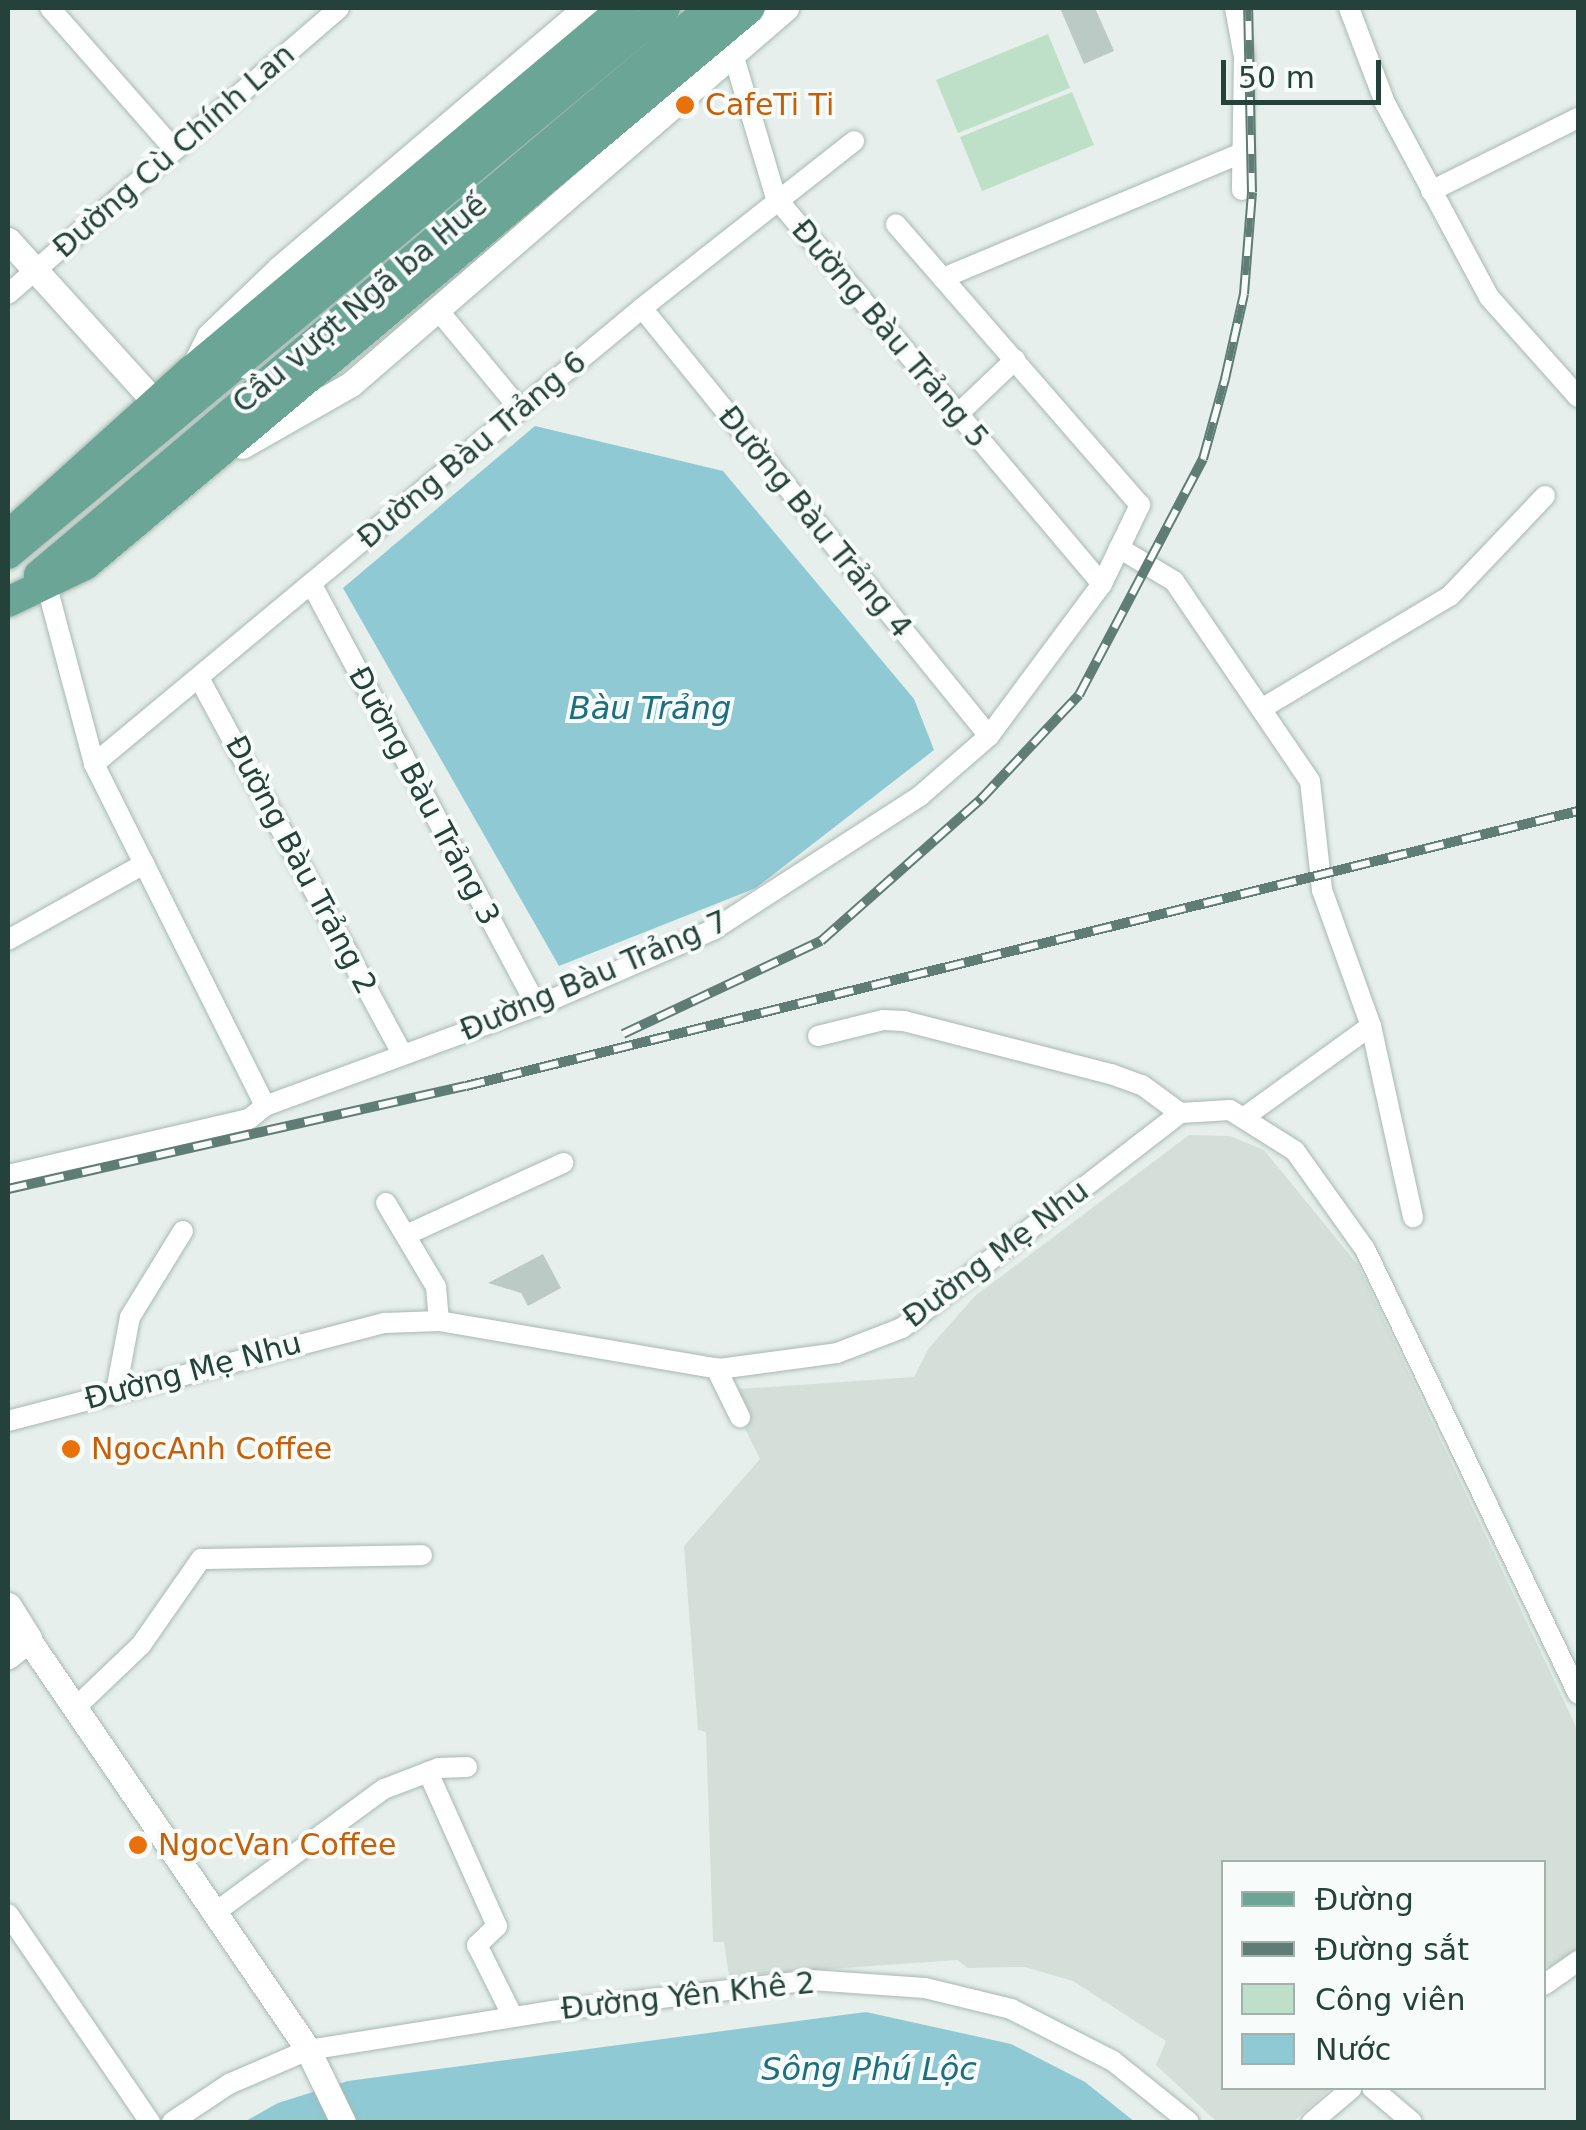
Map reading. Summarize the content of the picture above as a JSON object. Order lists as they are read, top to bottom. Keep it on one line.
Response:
{"streets":{"main road":["Cầu vượt Ngã ba Huế"],"street":["Đường Cù Chính Lan","Đường Bàu Trảng 5","Đường Bàu Trảng 6","Đường Bàu Trảng 4","Đường Bàu Trảng 3","Đường Bàu Trảng 2","Đường Bàu Trảng 7","Đường Mẹ Nhu","Đường Yên Khê 2"]},"crossings":[["Đường Bàu Trảng 5","Đường Bàu Trảng 6"],["Đường Bàu Trảng 5","Đường Bàu Trảng 7"],["Đường Bàu Trảng 6","Đường Bàu Trảng 4"],["Đường Bàu Trảng 6","Đường Bàu Trảng 3"],["Đường Bàu Trảng 6","Đường Bàu Trảng 2"],["Đường Bàu Trảng 4","Đường Bàu Trảng 7"],["Đường Bàu Trảng 3","Đường Bàu Trảng 7"],["Đường Bàu Trảng 2","Đường Bàu Trảng 7"]],"water":["Bàu Trảng","Sông Phú Lộc"],"places":["CafeTi Ti","NgocAnh Coffee","NgocVan Coffee"],"legend":["Đường","Đường sắt","Công viên","Nước"],"scale_bar":"50 m"}
